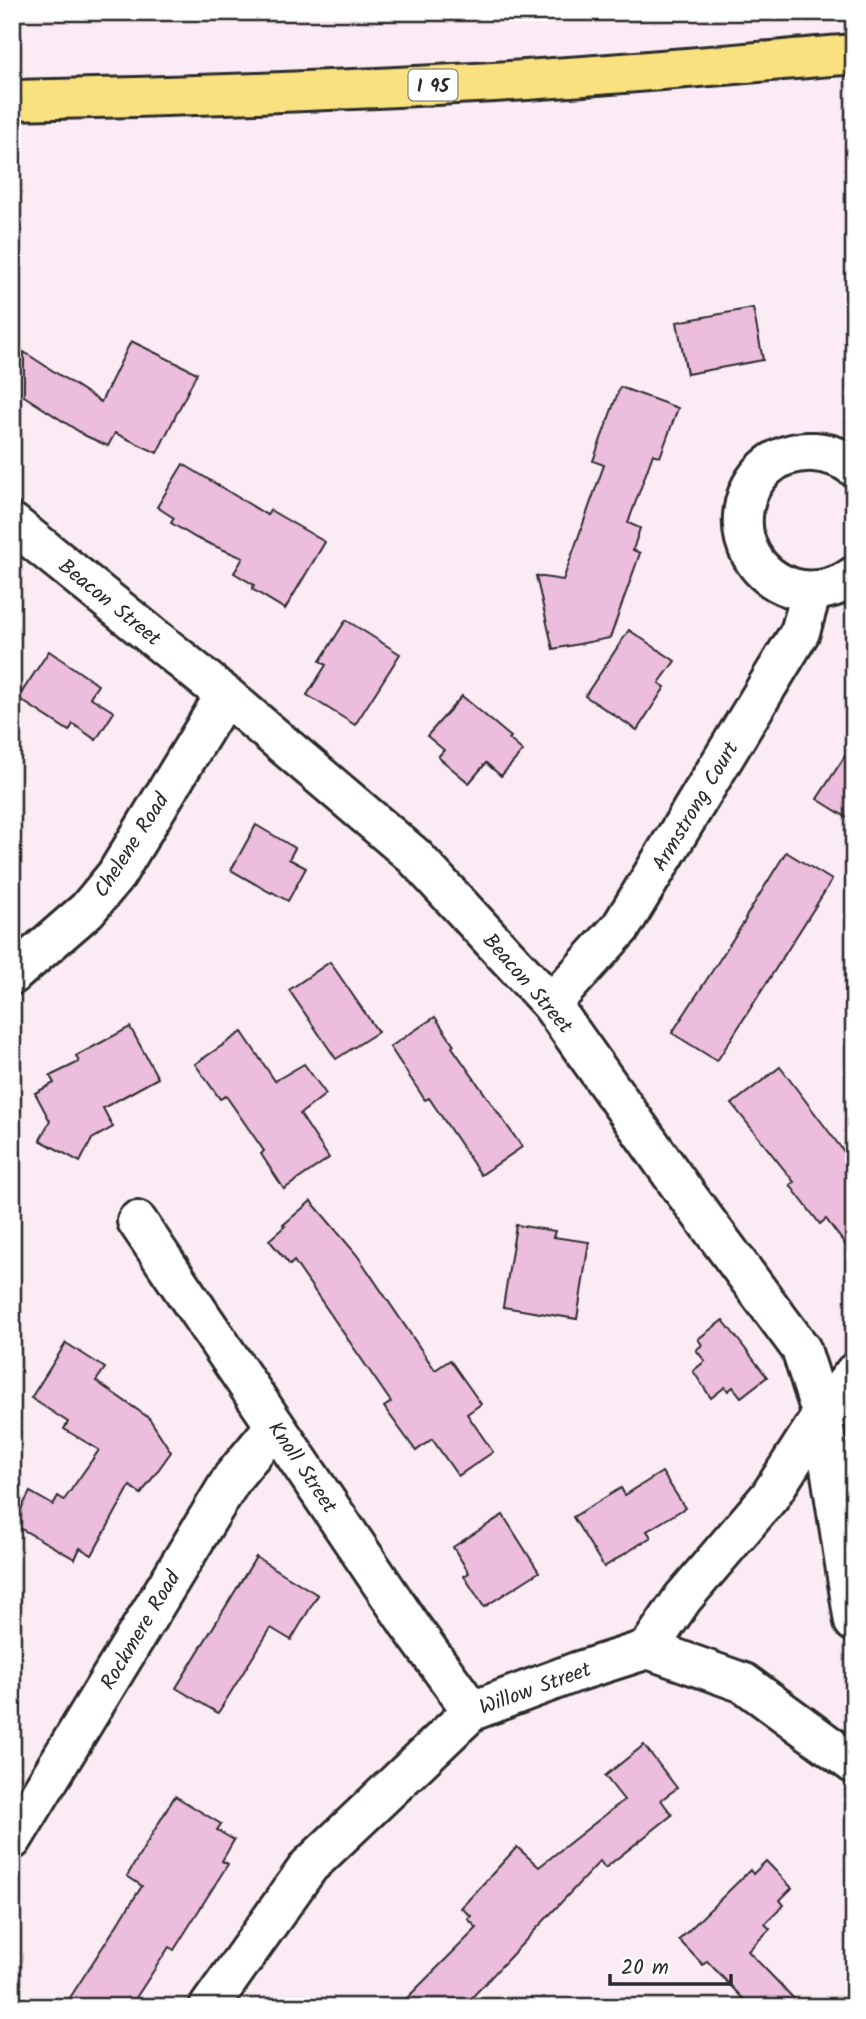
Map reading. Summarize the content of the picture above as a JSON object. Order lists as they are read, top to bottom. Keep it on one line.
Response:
{"streets":{"highway":["I 95"],"street":["Beacon Street","Armstrong Court","Chelene Road","Knoll Street","Rockmere Road","Willow Street"]},"crossings":[["Beacon Street","Armstrong Court"],["Beacon Street","Chelene Road"],["Knoll Street","Rockmere Road"],["Knoll Street","Willow Street"]],"scale_bar":"20 m"}
